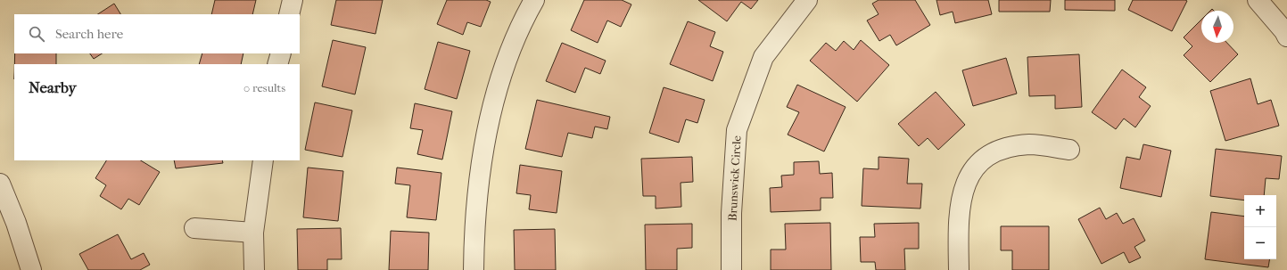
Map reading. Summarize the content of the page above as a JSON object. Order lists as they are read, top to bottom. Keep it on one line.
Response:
{"streets":{"street":["Brunswick Circle"]},"north":"bottom","page":{"search":"Search here","heading":["Nearby","0 results"],"map_buttons":["+","−"]}}
